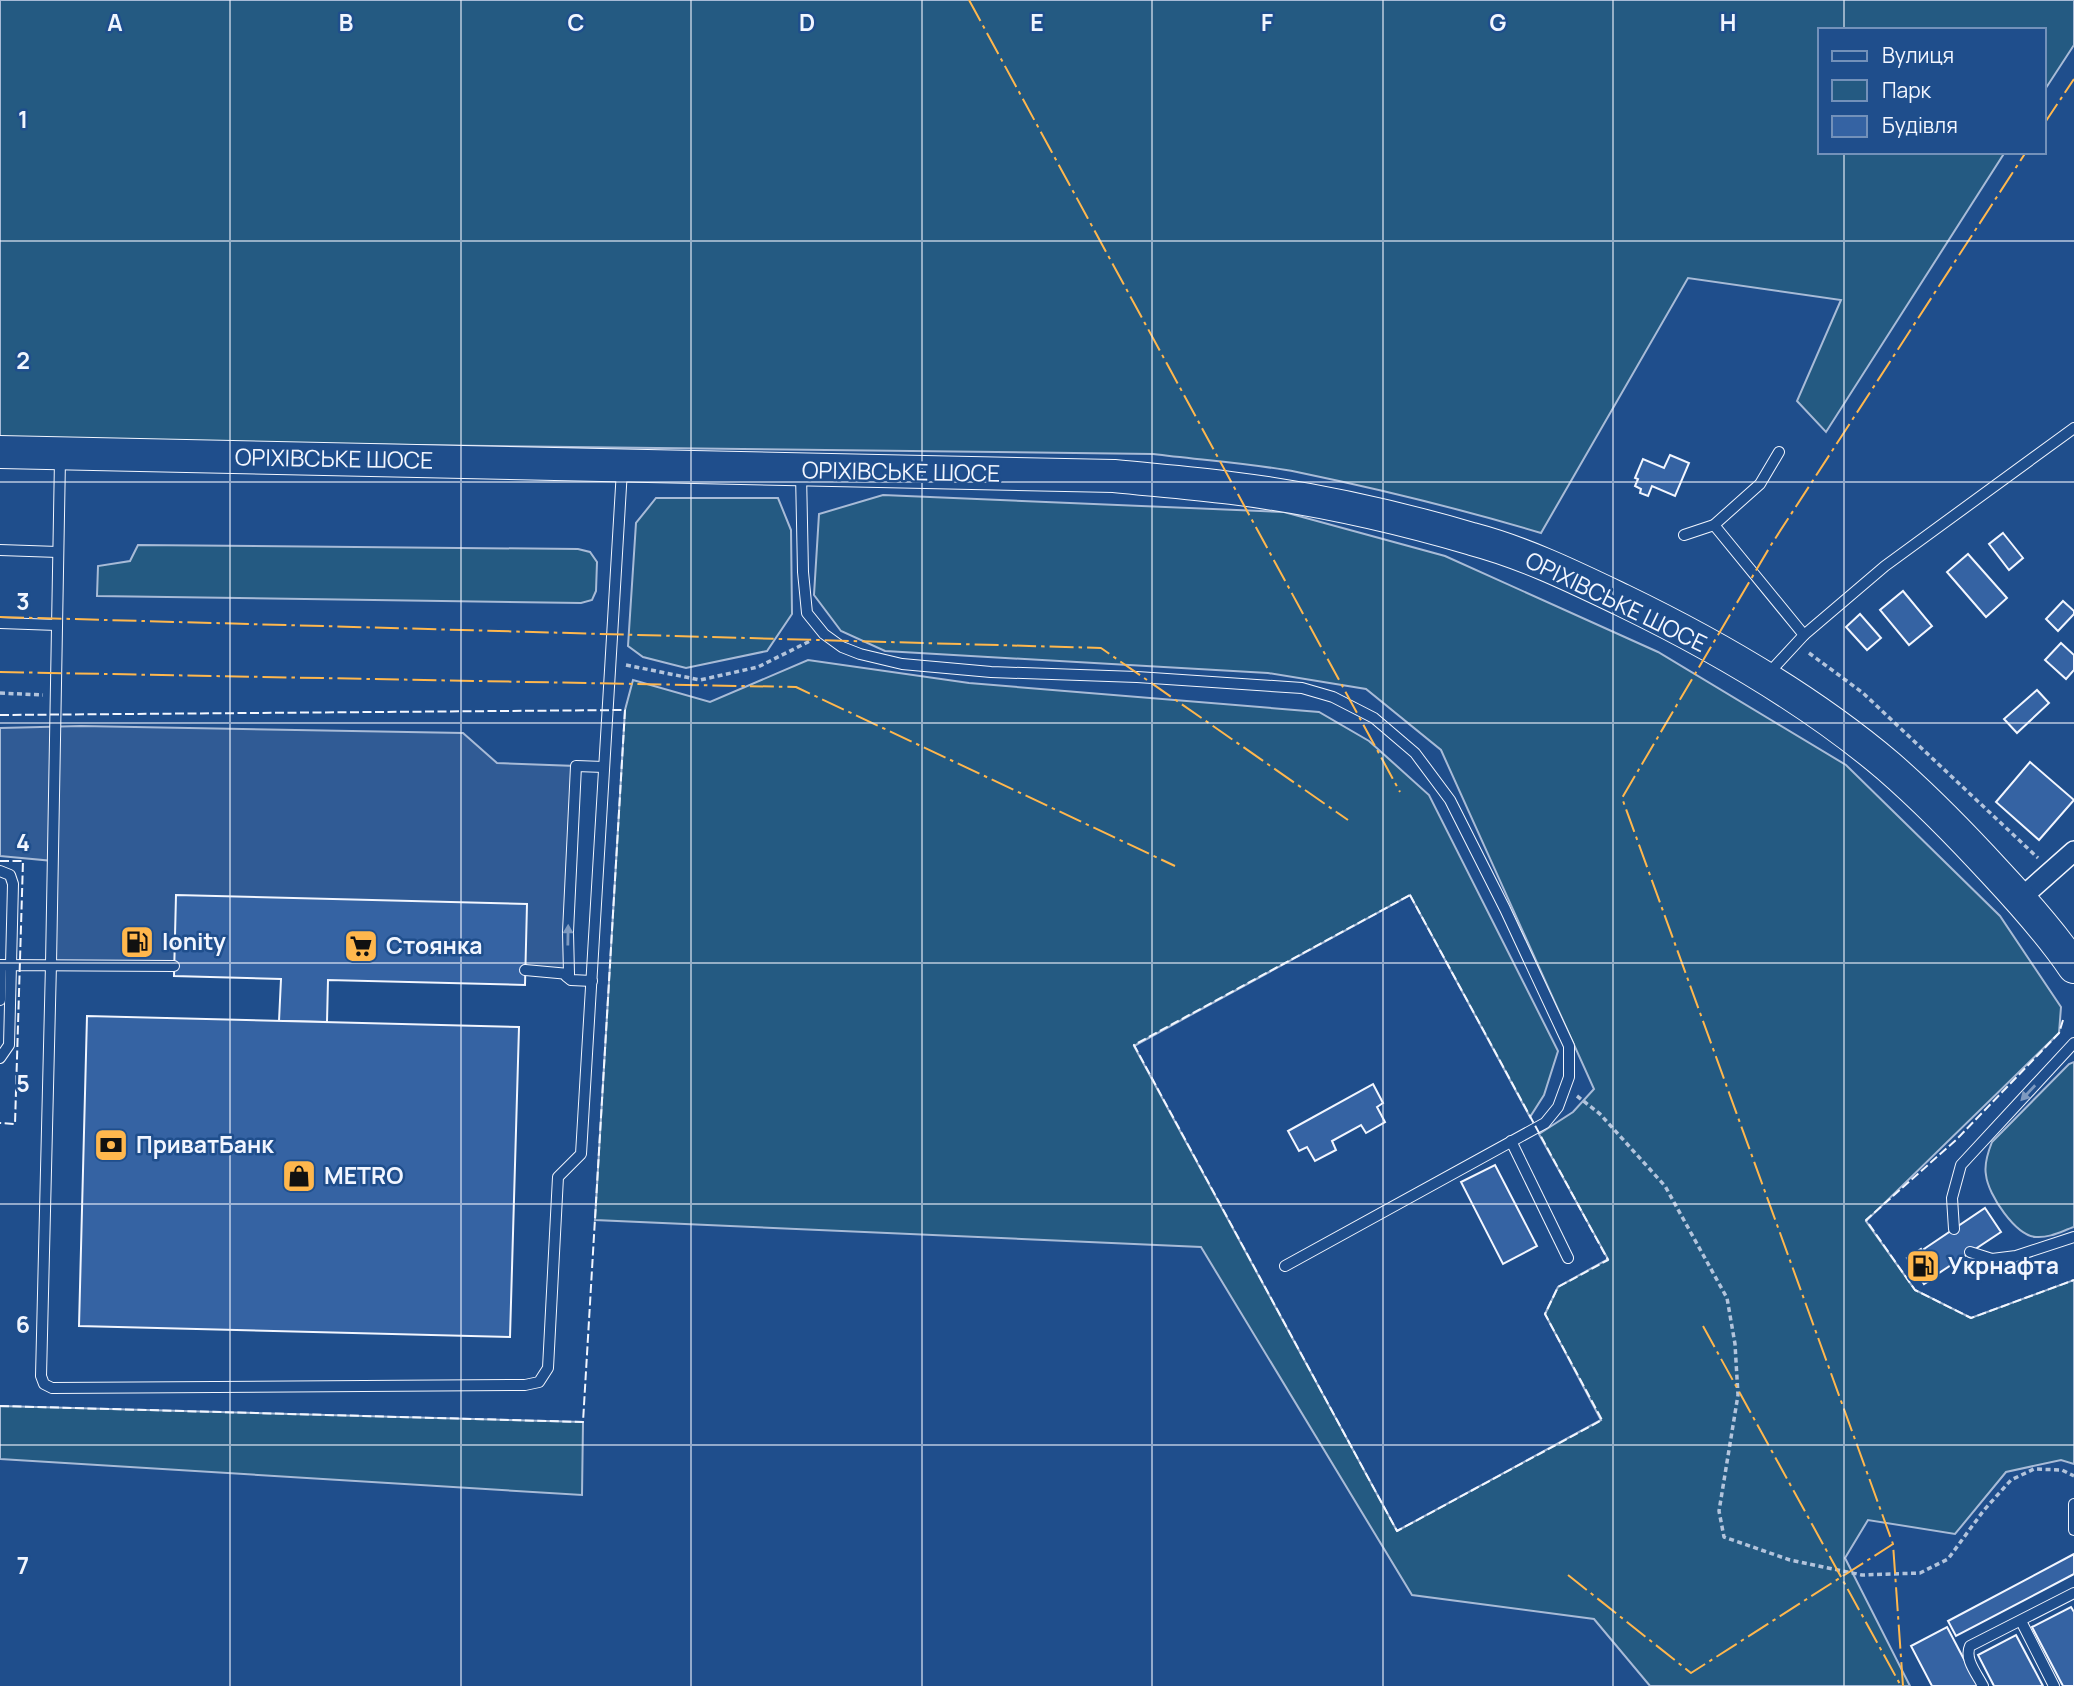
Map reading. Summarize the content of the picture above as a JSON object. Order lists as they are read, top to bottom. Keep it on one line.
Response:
{"streets":{"highway":["ОРІХІВСЬКЕ ШОСЕ"]},"places":{"fuel station":["Ionity","Укрнафта"],"supermarket":["Стоянка"],"bank":["ПриватБанк"],"shop":["METRO"]},"legend":["Вулиця","Парк","Будівля"],"grid":{"columns":["A","B","C","D","E","F","G","H"],"rows":["1","2","3","4","5","6","7"]}}
